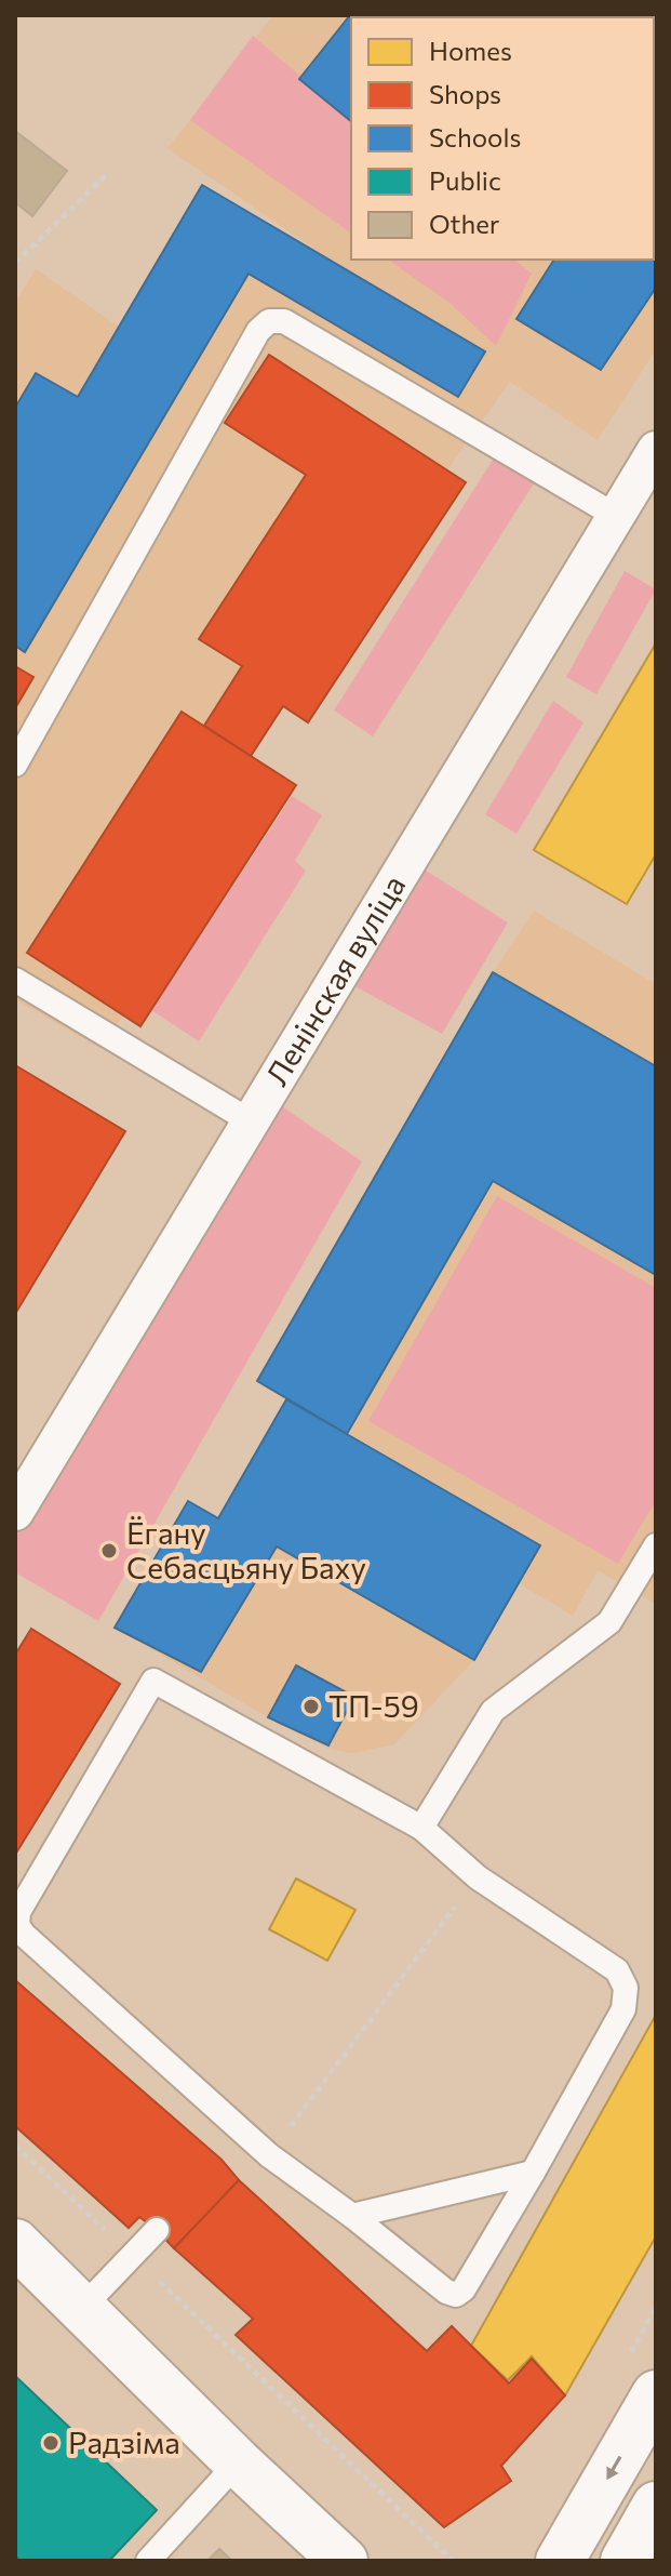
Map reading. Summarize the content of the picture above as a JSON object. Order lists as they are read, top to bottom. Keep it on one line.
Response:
{"streets":{"street":["Ленінская вуліца"]},"places":["Ёгану Себасцьяну Баху","ТП-59","Радзіма"],"legend":["Homes","Shops","Schools","Public","Other"]}
